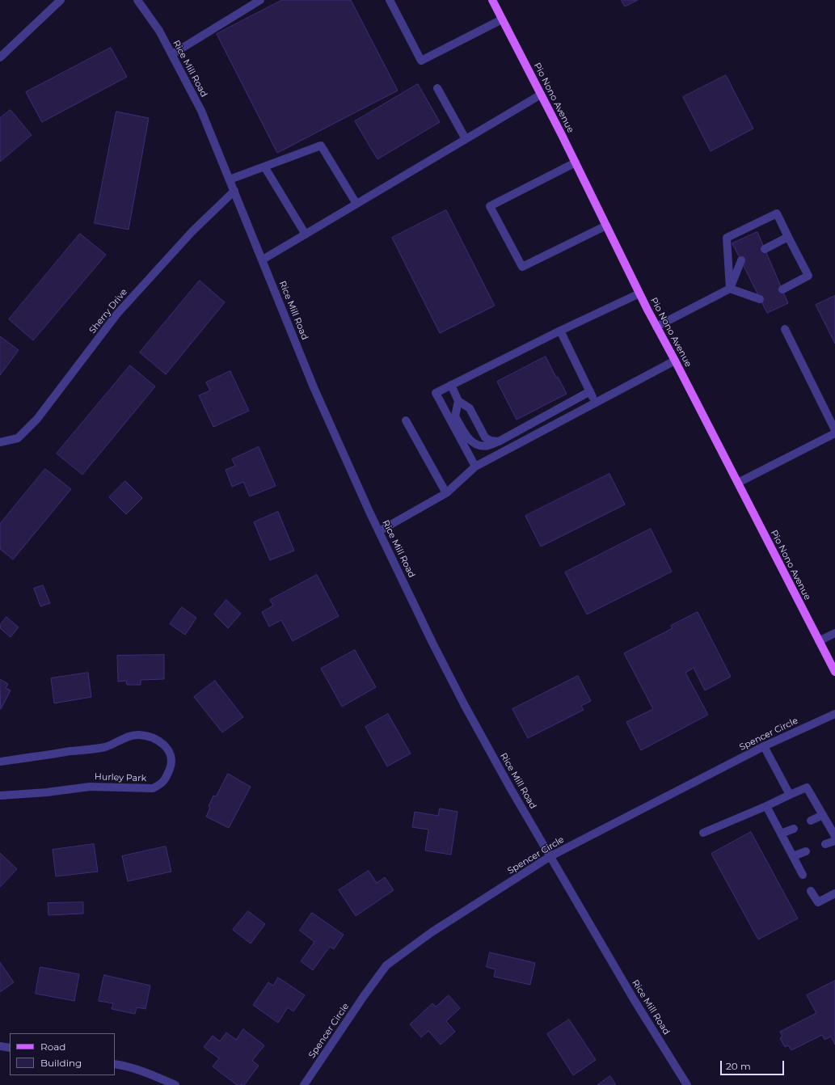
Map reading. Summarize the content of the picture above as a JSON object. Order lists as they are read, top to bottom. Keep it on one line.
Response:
{"streets":{"main road":["Pio Nono Avenue"],"street":["Rice Mill Road","Sherry Drive","Spencer Circle","Hurley Park"]},"crossings":[["Rice Mill Road","Sherry Drive"],["Rice Mill Road","Spencer Circle"]],"legend":["Road","Building"],"scale_bar":"20 m"}
